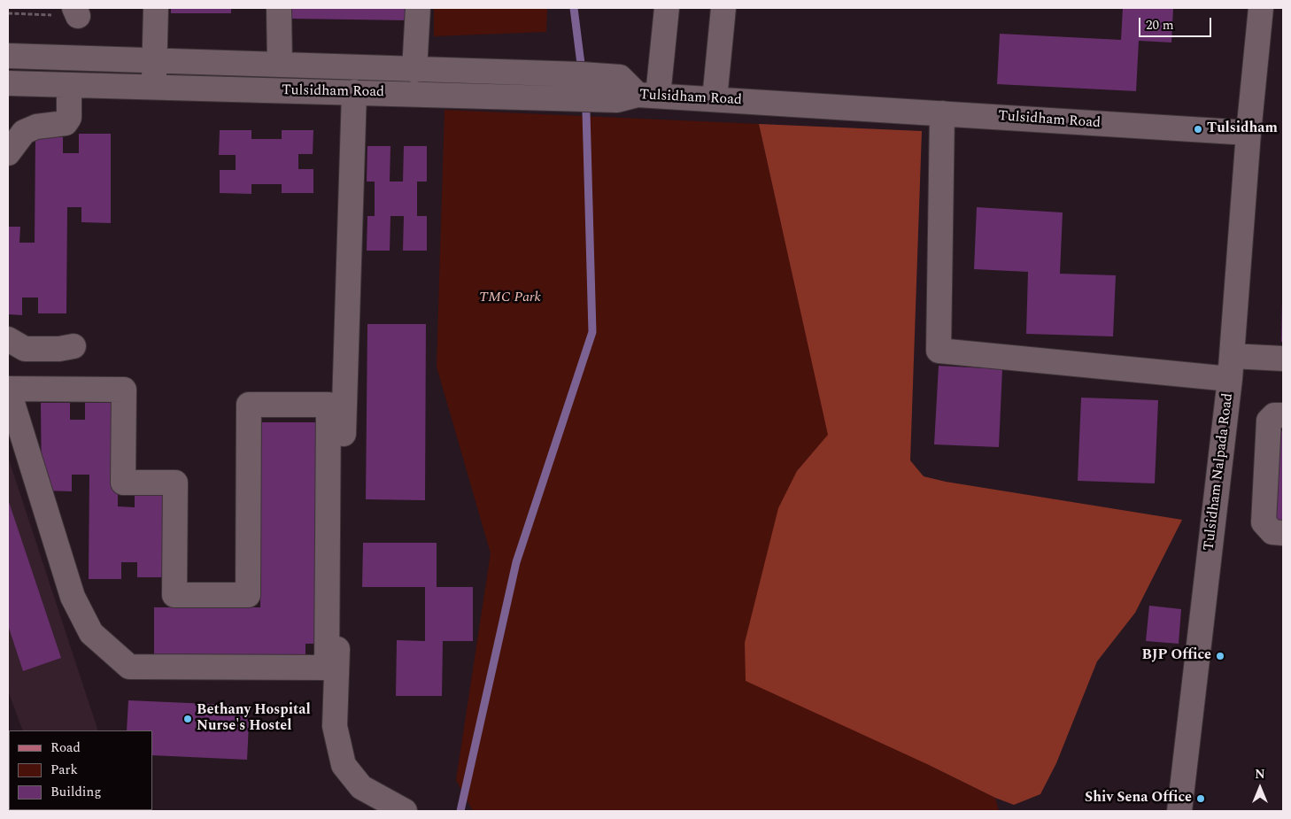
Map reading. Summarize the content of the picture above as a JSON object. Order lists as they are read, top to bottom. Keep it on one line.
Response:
{"streets":{"street":["Tulsidham Road","Tulsidham Nalpada Road"]},"crossings":[["Tulsidham Road","Tulsidham Nalpada Road"]],"parks":["TMC Park"],"places":["Tulsidham","BJP Office","Bethany Hospital Nurse's Hostel","Shiv Sena Office"],"legend":["Road","Park","Building"],"scale_bar":"20 m","north":"top"}
